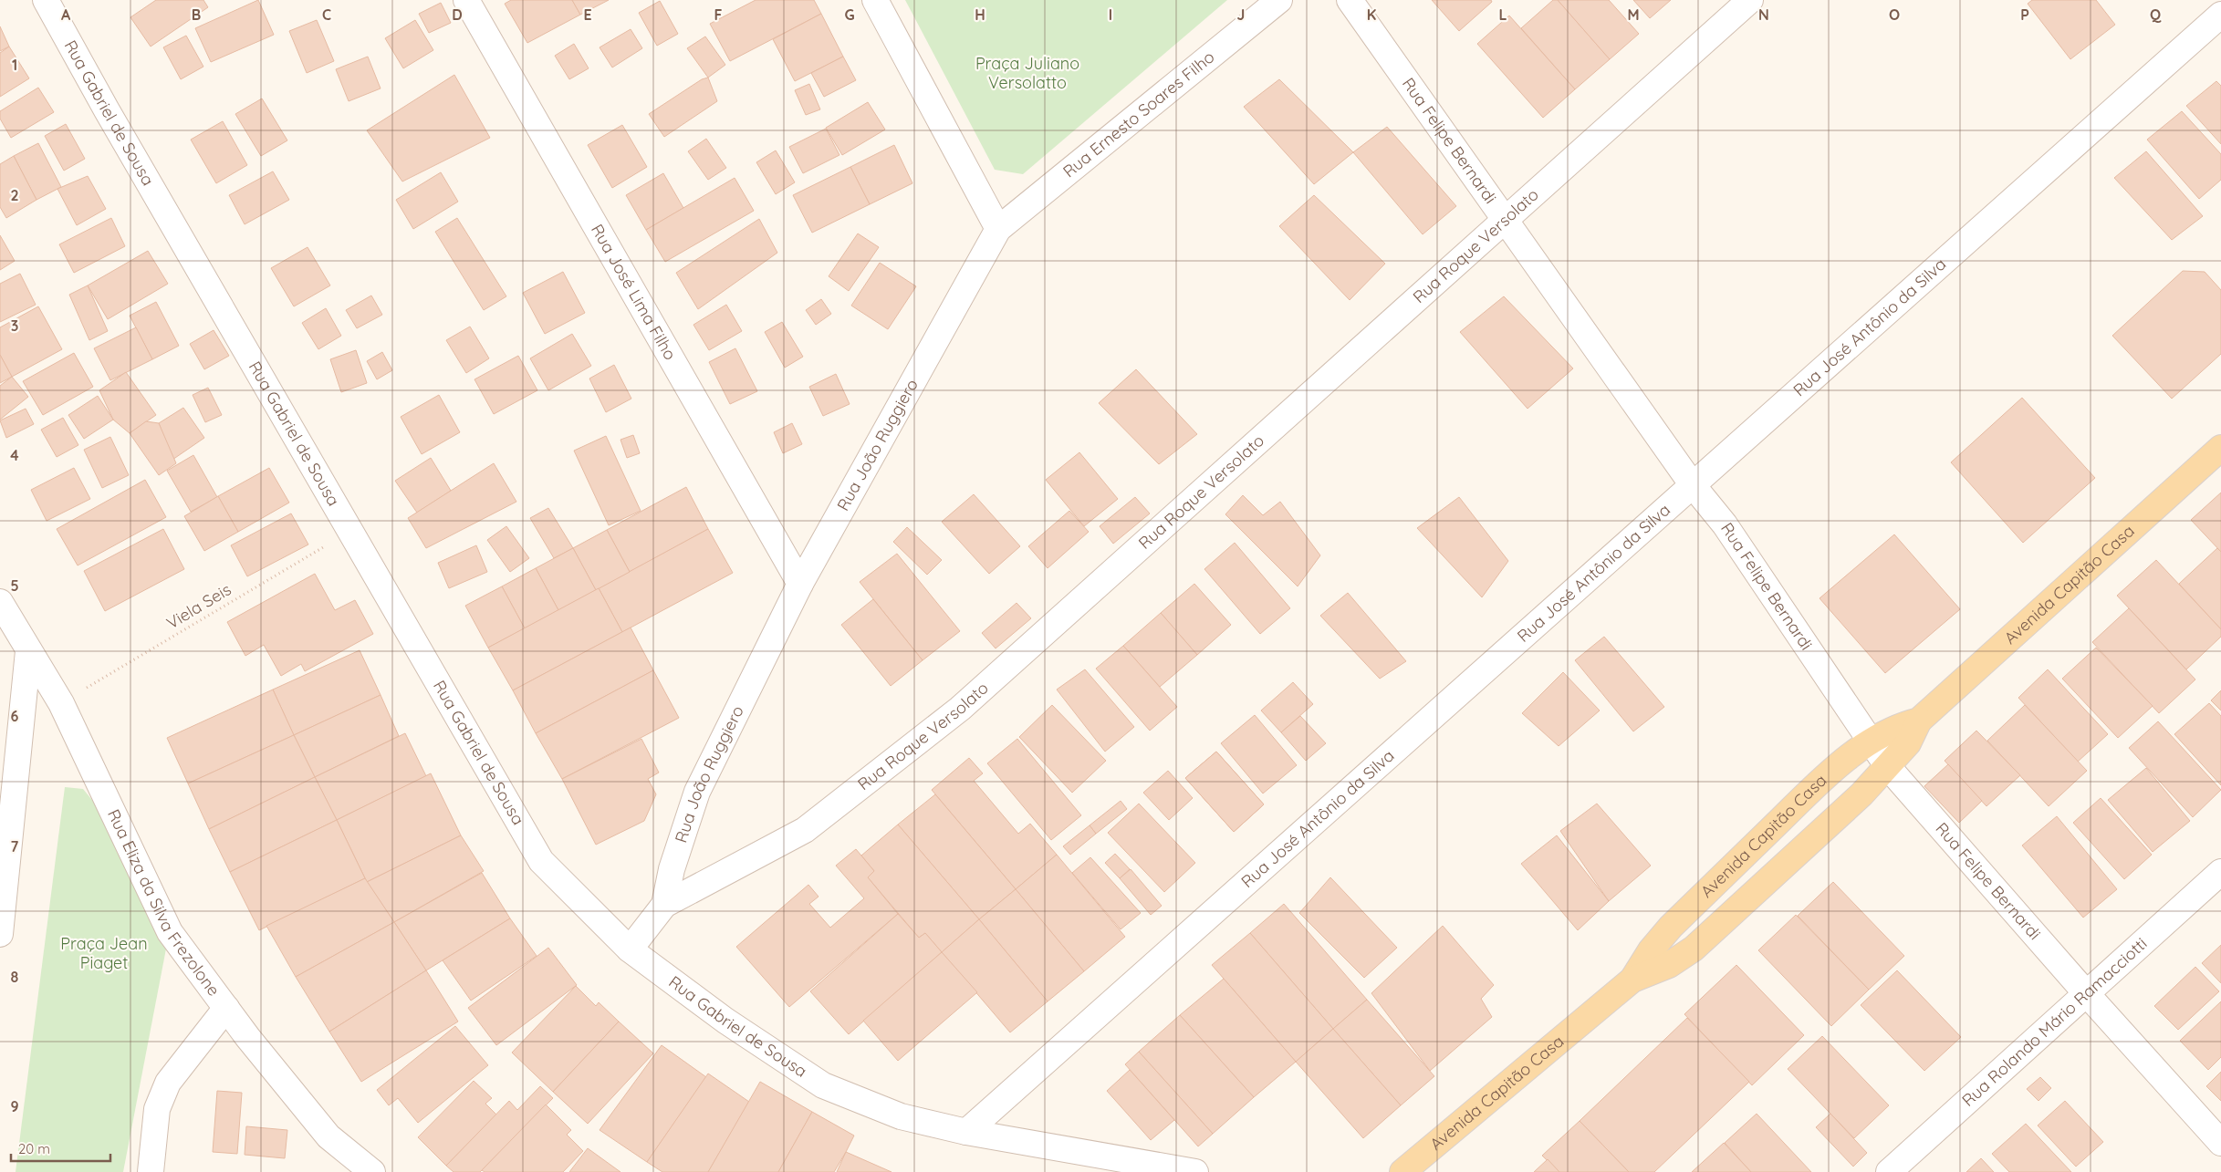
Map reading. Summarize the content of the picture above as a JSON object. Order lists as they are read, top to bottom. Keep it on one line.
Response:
{"streets":{"main road":["Avenida Capitão Casa"],"street":["Rua Gabriel de Sousa","Rua Ernesto Soares Filho","Rua Felipe Bernardi","Rua Roque Versolato","Rua José Lima Filho","Rua José Antônio da Silva","Rua João Ruggiero","Rua Eliza da Silva Frezolone","Rua Rolando Mário Ramacciotti"],"path":["Viela Seis"]},"crossings":[["Rua Gabriel de Sousa","Rua Roque Versolato"],["Rua Gabriel de Sousa","Rua José Antônio da Silva"],["Rua Gabriel de Sousa","Viela Seis"],["Rua Ernesto Soares Filho","Rua João Ruggiero"],["Rua Felipe Bernardi","Rua Roque Versolato"],["Rua Felipe Bernardi","Rua José Antônio da Silva"],["Rua Felipe Bernardi","Avenida Capitão Casa"],["Rua Felipe Bernardi","Rua Rolando Mário Ramacciotti"],["Rua Roque Versolato","Rua João Ruggiero"],["Rua José Lima Filho","Rua João Ruggiero"],["Viela Seis","Rua Eliza da Silva Frezolone"]],"parks":["Praça Juliano Versolatto","Praça Jean Piaget"],"scale_bar":"20 m","grid":{"columns":["A","B","C","D","E","F","G","H","I","J","K","L","M","N","O","P","Q"],"rows":["1","2","3","4","5","6","7","8","9"]}}
